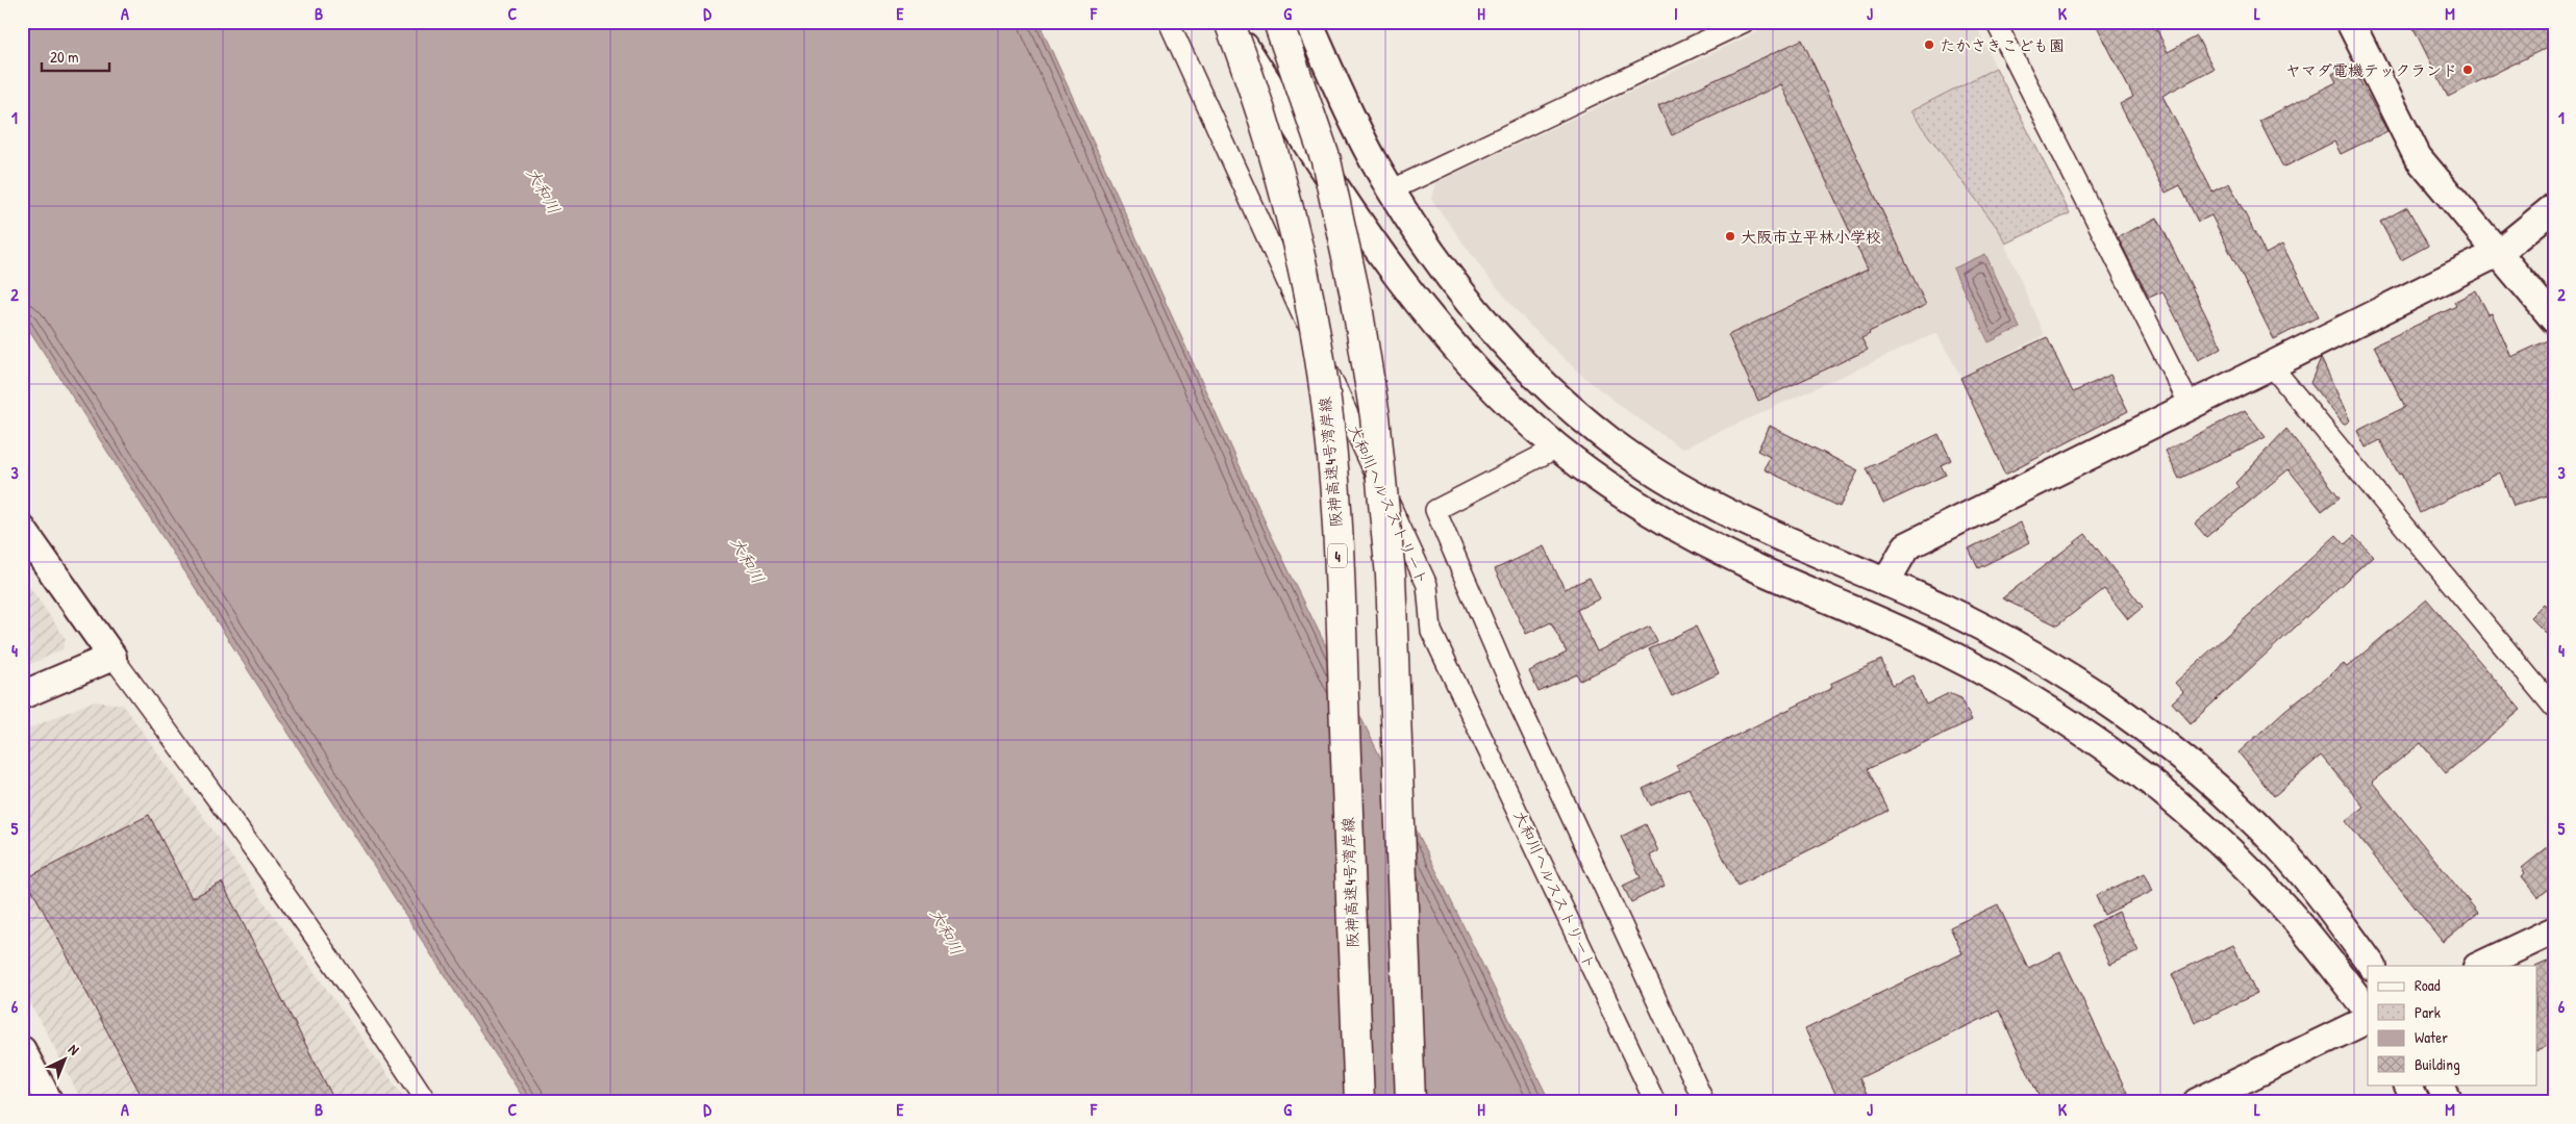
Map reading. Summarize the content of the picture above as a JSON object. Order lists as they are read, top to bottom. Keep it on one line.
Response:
{"streets":{"highway":["阪神高速4号湾岸線","4"],"street":["大和川ヘルスストリート"]},"water":["大和川"],"places":["たかさきこども園","ヤマダ電機テックランド","大阪市立平林小学校"],"legend":["Road","Park","Water","Building"],"scale_bar":"20 m","north":"top right","grid":{"columns":["A","B","C","D","E","F","G","H","I","J","K","L","M"],"rows":["1","2","3","4","5","6"]}}
